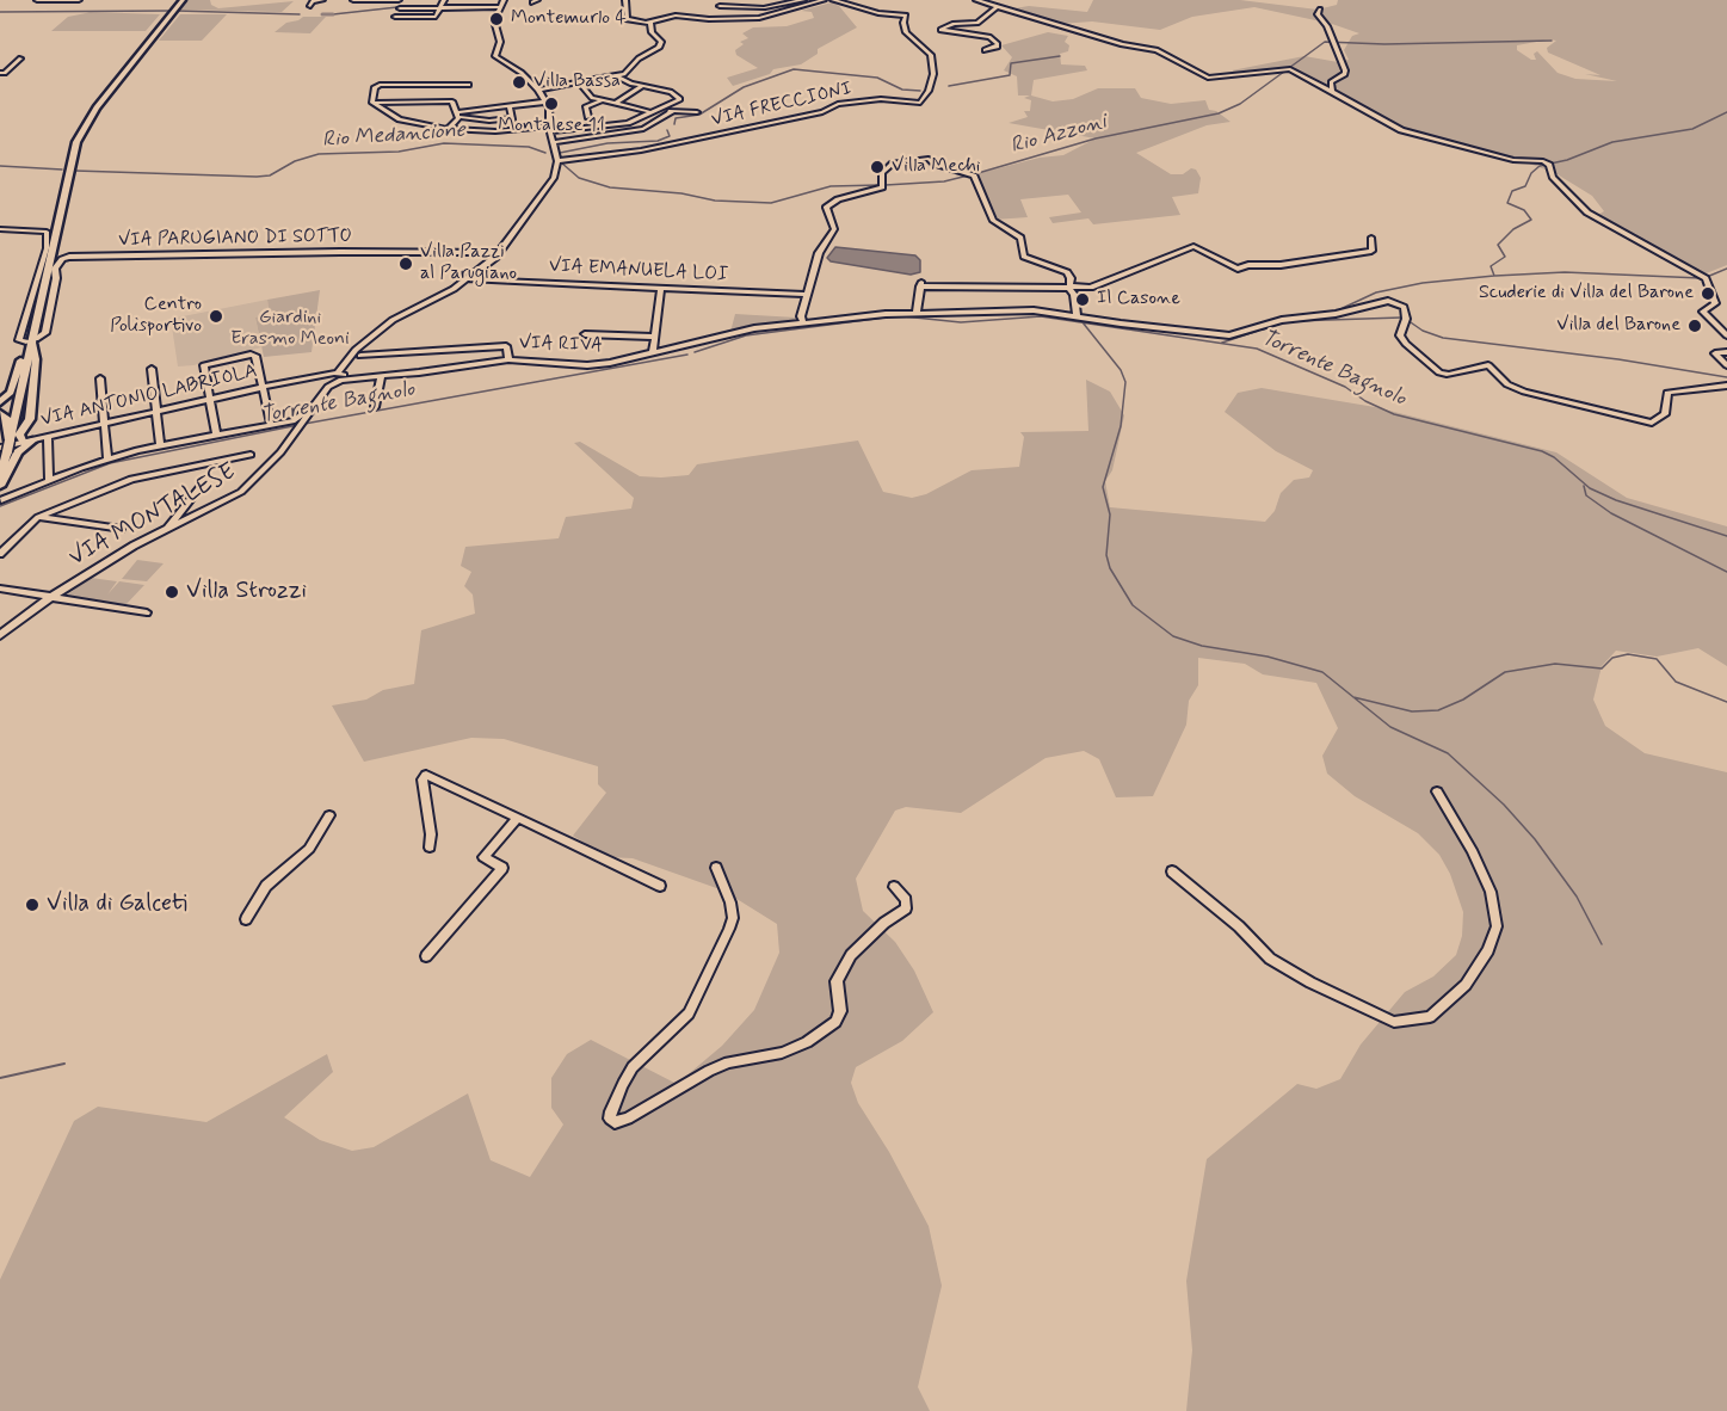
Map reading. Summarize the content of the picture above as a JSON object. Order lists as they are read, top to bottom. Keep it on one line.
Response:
{"streets":{"street":["VIA FRECCIONI","VIA PARUGIANO DI SOTTO","VIA EMANUELA LOI","VIA RIVA","VIA ANTONIO LABRIOLA","VIA MONTALESE"]},"crossings":[["VIA FRECCIONI","VIA MONTALESE"],["VIA PARUGIANO DI SOTTO","VIA MONTALESE"],["VIA EMANUELA LOI","VIA MONTALESE"],["VIA RIVA","VIA ANTONIO LABRIOLA"],["VIA RIVA","VIA MONTALESE"],["VIA ANTONIO LABRIOLA","VIA MONTALESE"]],"water":["Rio Azzoni","Rio Medancione","Torrente Bagnolo"],"parks":["Giardini Erasmo Meoni"],"places":["Montemurlo 4","Villa Bassa","Montalese 11","Villa Mechi","Villa Pazzi al Parugiano","Scuderie di Villa del Barone","Il Casone","Centro Polisportivo","Villa del Barone","Villa Strozzi","Villa di Galceti"]}
